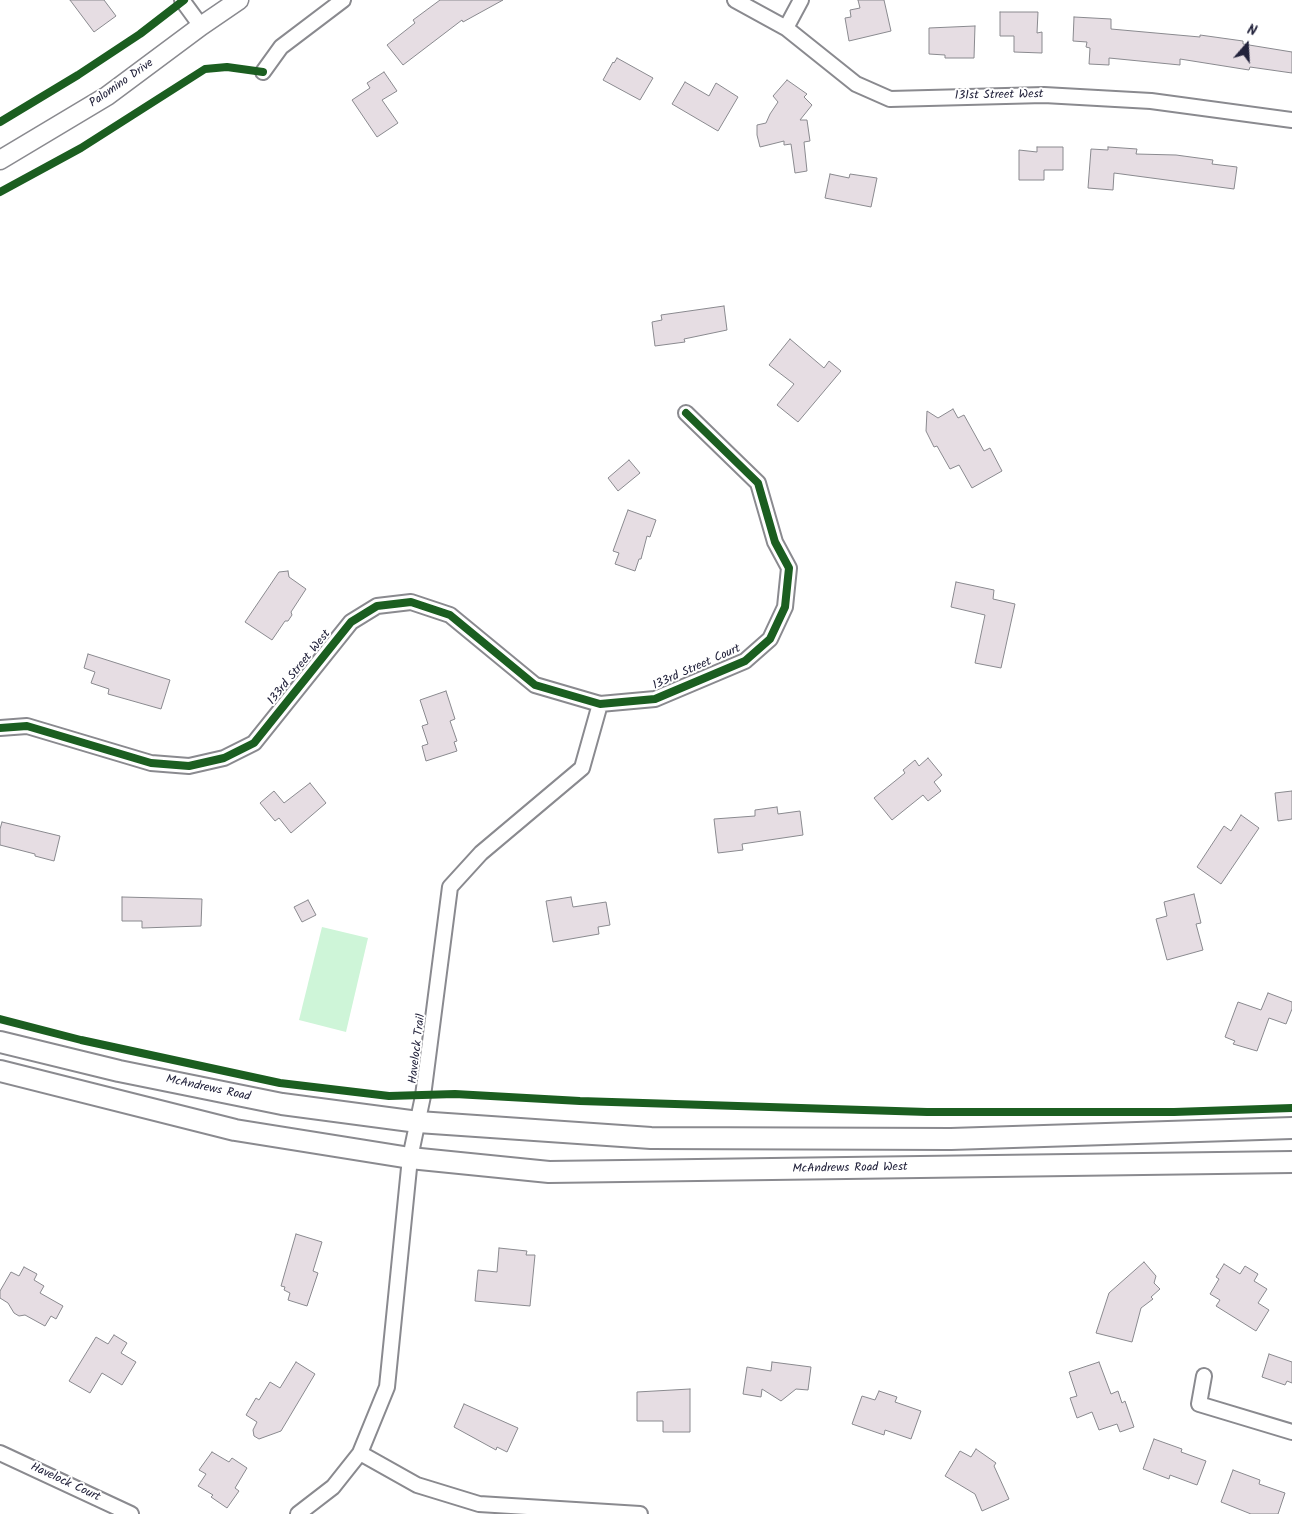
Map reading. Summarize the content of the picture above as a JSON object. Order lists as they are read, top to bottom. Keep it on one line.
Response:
{"streets":{"main road":["McAndrews Road","McAndrews Road West"],"street":["Palomino Drive","131st Street West","133rd Street West","133rd Street Court","Havelock Trail","Havelock Court"]},"crossings":[["133rd Street West","133rd Street Court"],["133rd Street West","Havelock Trail"],["133rd Street Court","Havelock Trail"],["Havelock Trail","McAndrews Road"],["Havelock Trail","McAndrews Road West"]],"north":"top"}
